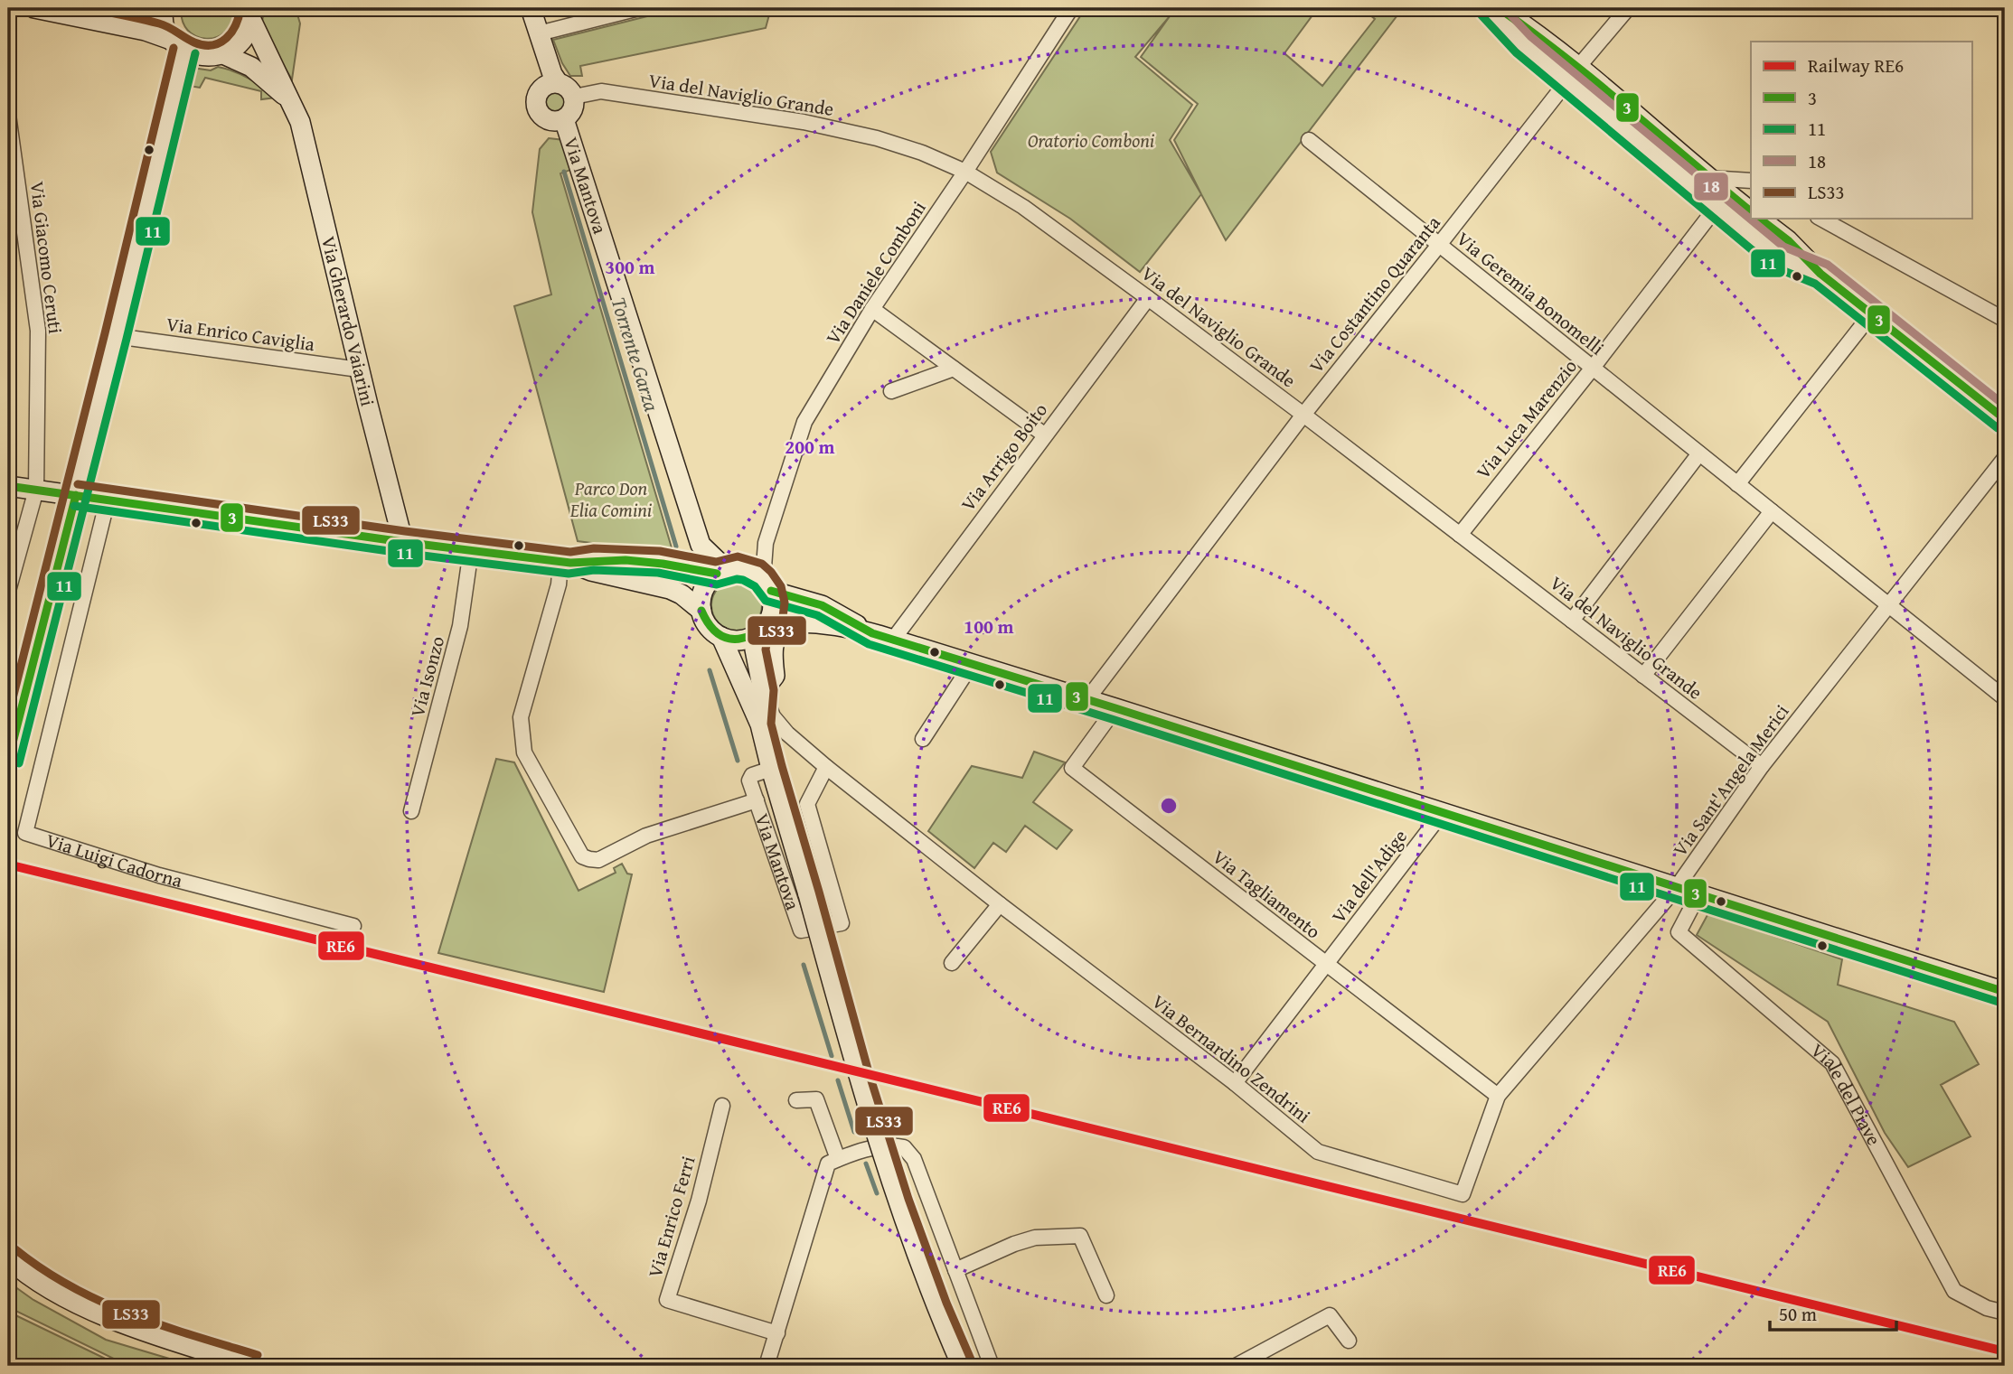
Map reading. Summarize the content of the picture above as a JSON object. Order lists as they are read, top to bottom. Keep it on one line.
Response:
{"streets":{"main road":["Via Mantova","Via Gherardo Vaiarini"],"street":["Via del Naviglio Grande","Via Giacomo Ceruti","Via Daniele Comboni","Via Geremia Bonomelli","Via Costantino Quaranta","Via Enrico Caviglia","Via Luca Marenzio","Via Arrigo Boito","Via Isonzo","Via Sant'Angela Merici","Via Luigi Cadorna","Via dell'Adige","Via Tagliamento","Via Bernardino Zendrini","Viale del Piave","Via Enrico Ferri"]},"crossings":[["Via del Naviglio Grande","Via Mantova"],["Via del Naviglio Grande","Via Daniele Comboni"],["Via del Naviglio Grande","Via Costantino Quaranta"],["Via del Naviglio Grande","Via Luca Marenzio"],["Via del Naviglio Grande","Via Arrigo Boito"],["Via del Naviglio Grande","Via Sant'Angela Merici"],["Via Mantova","Via Daniele Comboni"],["Via Mantova","Via Bernardino Zendrini"],["Via Geremia Bonomelli","Via Costantino Quaranta"],["Via Geremia Bonomelli","Via Luca Marenzio"],["Via Geremia Bonomelli","Via Sant'Angela Merici"],["Via Gherardo Vaiarini","Via Enrico Caviglia"],["Via Sant'Angela Merici","Via Tagliamento"],["Via Sant'Angela Merici","Via Bernardino Zendrini"],["Via dell'Adige","Via Tagliamento"],["Via dell'Adige","Via Bernardino Zendrini"]],"water":["Torrente Garza"],"parks":["Oratorio Comboni","Parco Don Elia Comini"],"lines":["transit line 3","transit line 18","transit line LS33","transit line 11","rail line RE6"],"legend":["Railway RE6","3","11","18","LS33"],"scale_bar":"50 m","rings":["300 m","200 m","100 m"]}
